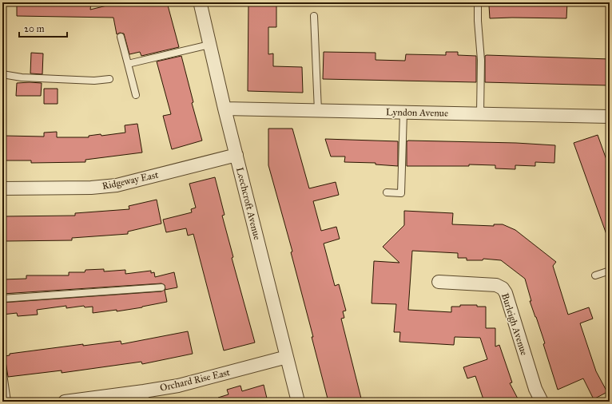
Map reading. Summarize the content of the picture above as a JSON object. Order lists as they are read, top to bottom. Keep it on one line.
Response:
{"streets":{"street":["Lyndon Avenue","Ridgeway East","Leechcroft Avenue","Burleigh Avenue","Orchard Rise East"]},"crossings":[["Lyndon Avenue","Leechcroft Avenue"],["Ridgeway East","Leechcroft Avenue"],["Leechcroft Avenue","Orchard Rise East"]],"scale_bar":"20 m"}
